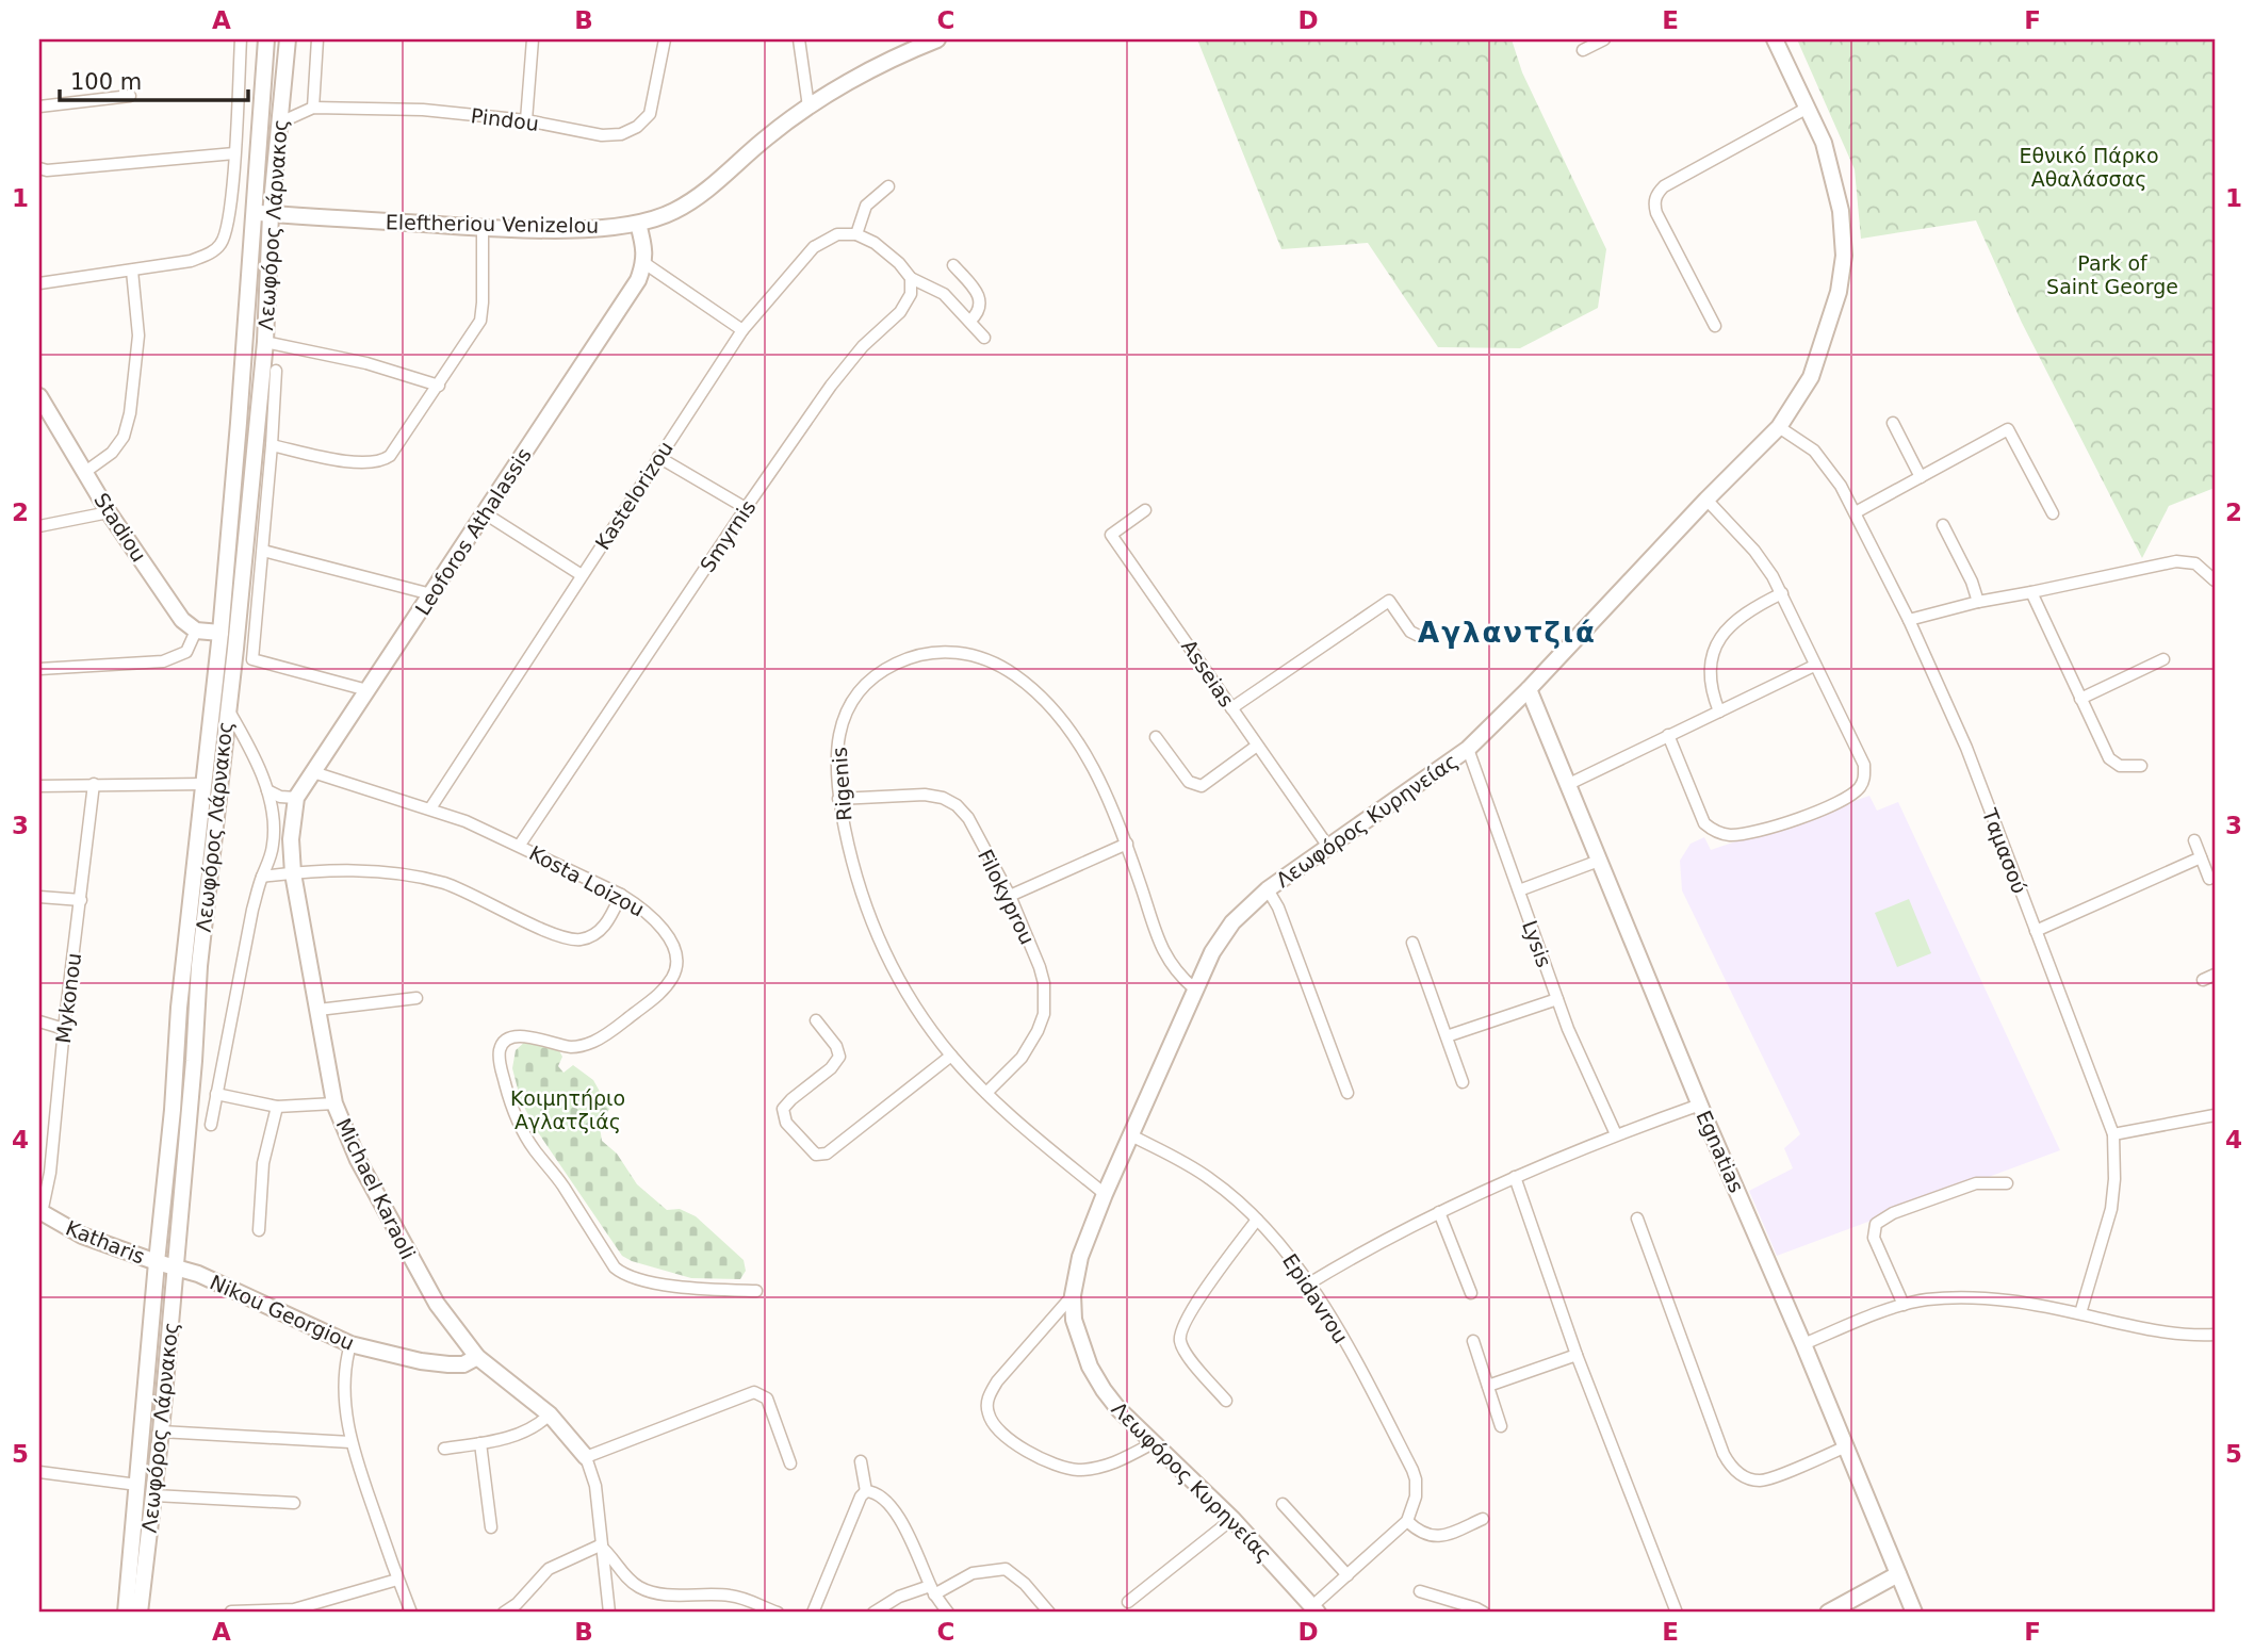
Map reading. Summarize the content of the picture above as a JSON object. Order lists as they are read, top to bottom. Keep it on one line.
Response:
{"streets":{"main road":["Eleftheriou Venizelou","Λεωφόρος Λάρνακος","Stadiou","Leoforos Athalassis","Λεωφόρος Κυρηνείας","Egnatias","Michael Karaoli","Katharis","Nikou Georgiou"],"street":["Pindou","Kastelorizou","Smyrnis","Asseias","Rigenis","Ταμασού","Kosta Loizou","Filokyprou","Lysis","Mykonou","Epidavrou"]},"crossings":[["Pindou","Λεωφόρος Λάρνακος"],["Eleftheriou Venizelou","Λεωφόρος Λάρνακος"],["Λεωφόρος Λάρνακος","Katharis"],["Λεωφόρος Λάρνακος","Nikou Georgiou"],["Kastelorizou","Kosta Loizou"],["Leoforos Athalassis","Kosta Loizou"],["Leoforos Athalassis","Michael Karaoli"],["Smyrnis","Kosta Loizou"],["Asseias","Λεωφόρος Κυρηνείας"],["Rigenis","Λεωφόρος Κυρηνείας"],["Rigenis","Filokyprou"],["Λεωφόρος Κυρηνείας","Ταμασού"],["Λεωφόρος Κυρηνείας","Lysis"],["Λεωφόρος Κυρηνείας","Egnatias"],["Λεωφόρος Κυρηνείας","Epidavrou"],["Mykonou","Katharis"],["Michael Karaoli","Nikou Georgiou"],["Katharis","Nikou Georgiou"]],"districts":["Αγλαντζιά"],"parks":["Εθνικό Πάρκο Αθαλάσσας","Park of Saint George","Κοιμητήριο Αγλατζιάς"],"scale_bar":"100 m","grid":{"columns":["A","B","C","D","E","F"],"rows":["1","2","3","4","5"]}}
